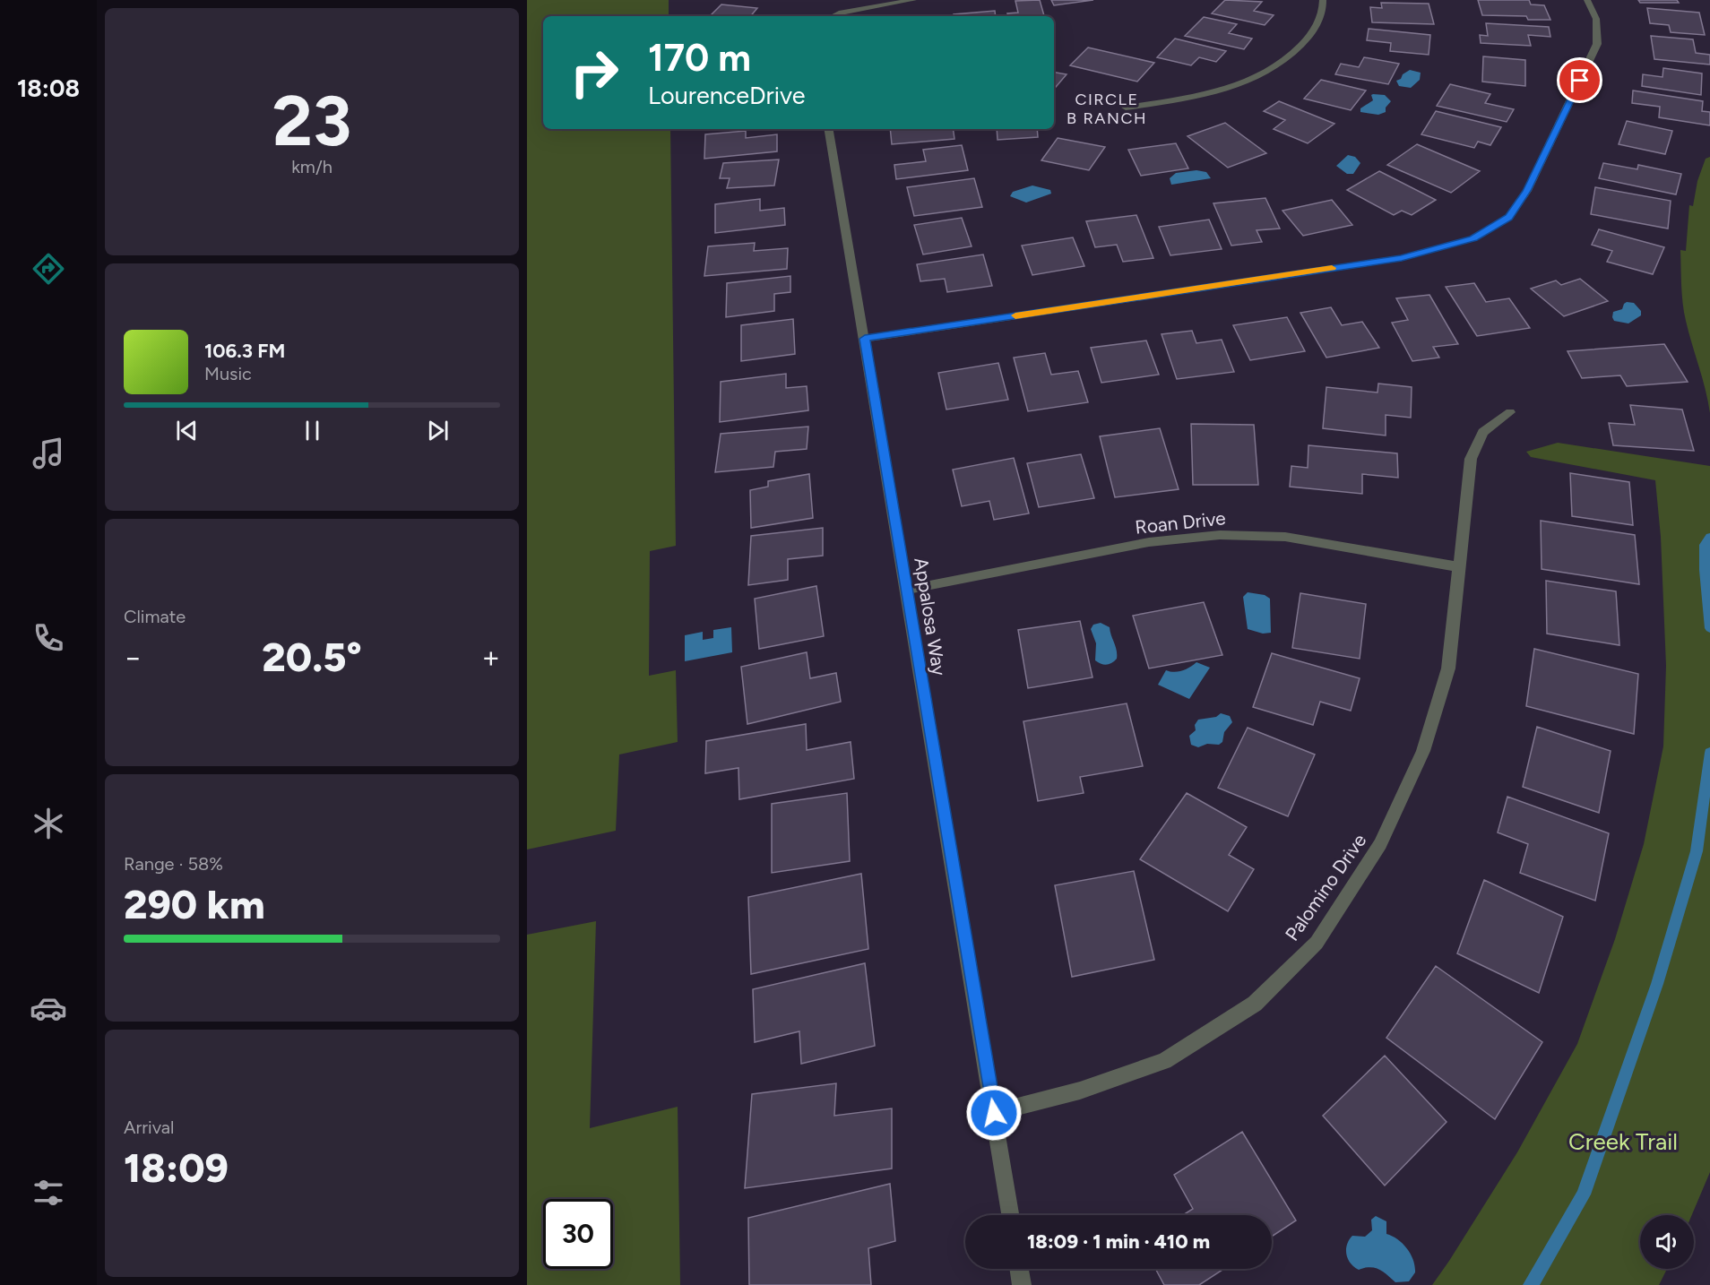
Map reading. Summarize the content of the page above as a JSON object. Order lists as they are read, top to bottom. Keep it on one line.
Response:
{"streets":{"street":["Roan Drive","Appalosa Way","Palomino Drive"]},"crossings":[["Roan Drive","Appalosa Way"],["Roan Drive","Palomino Drive"],["Appalosa Way","Palomino Drive"]],"districts":["CIRCLE B RANCH"],"parks":["Creek Trail"],"page":{"tabs":"18:08","tile":[["23","km/h"],"Climate",["Range · 58%","290 km"],["Arrival","18:09"]],"turn":["170 m","LourenceDrive"],"song":["106.3 FM","Music"],"heat":["−","20.5°","+"],"limit":"30","trip":"18:09 · 1 min · 410 m"}}
